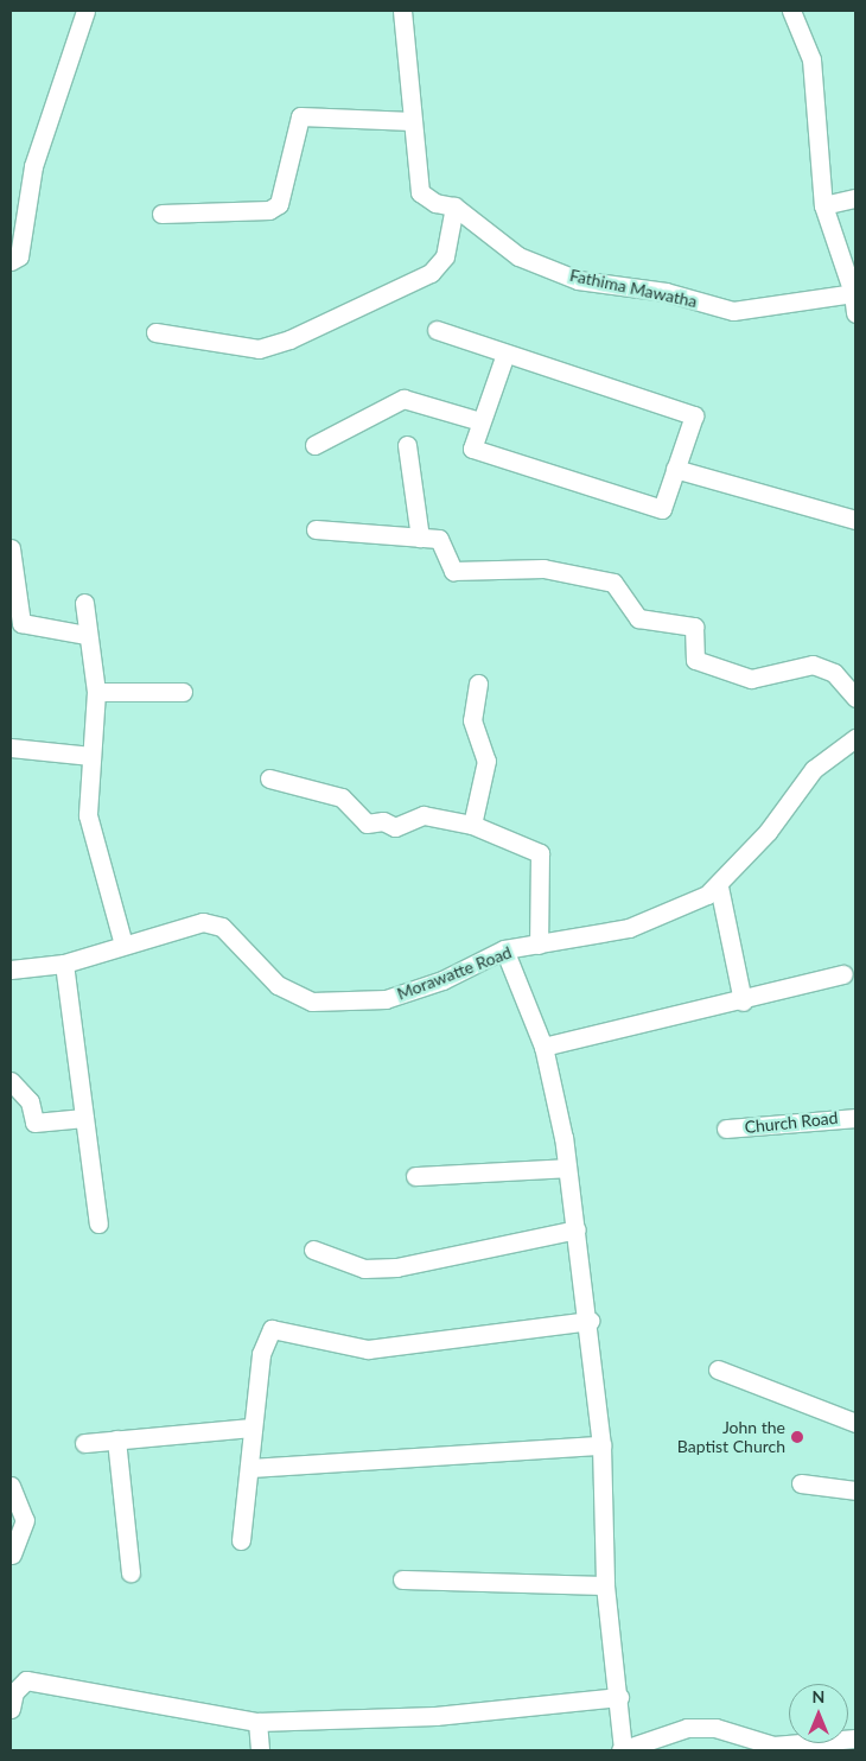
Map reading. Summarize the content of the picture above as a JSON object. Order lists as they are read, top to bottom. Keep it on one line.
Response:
{"streets":{"street":["Fathima Mawatha","Morawatte Road","Church Road"]},"places":["John the Baptist Church"],"north":"top"}
